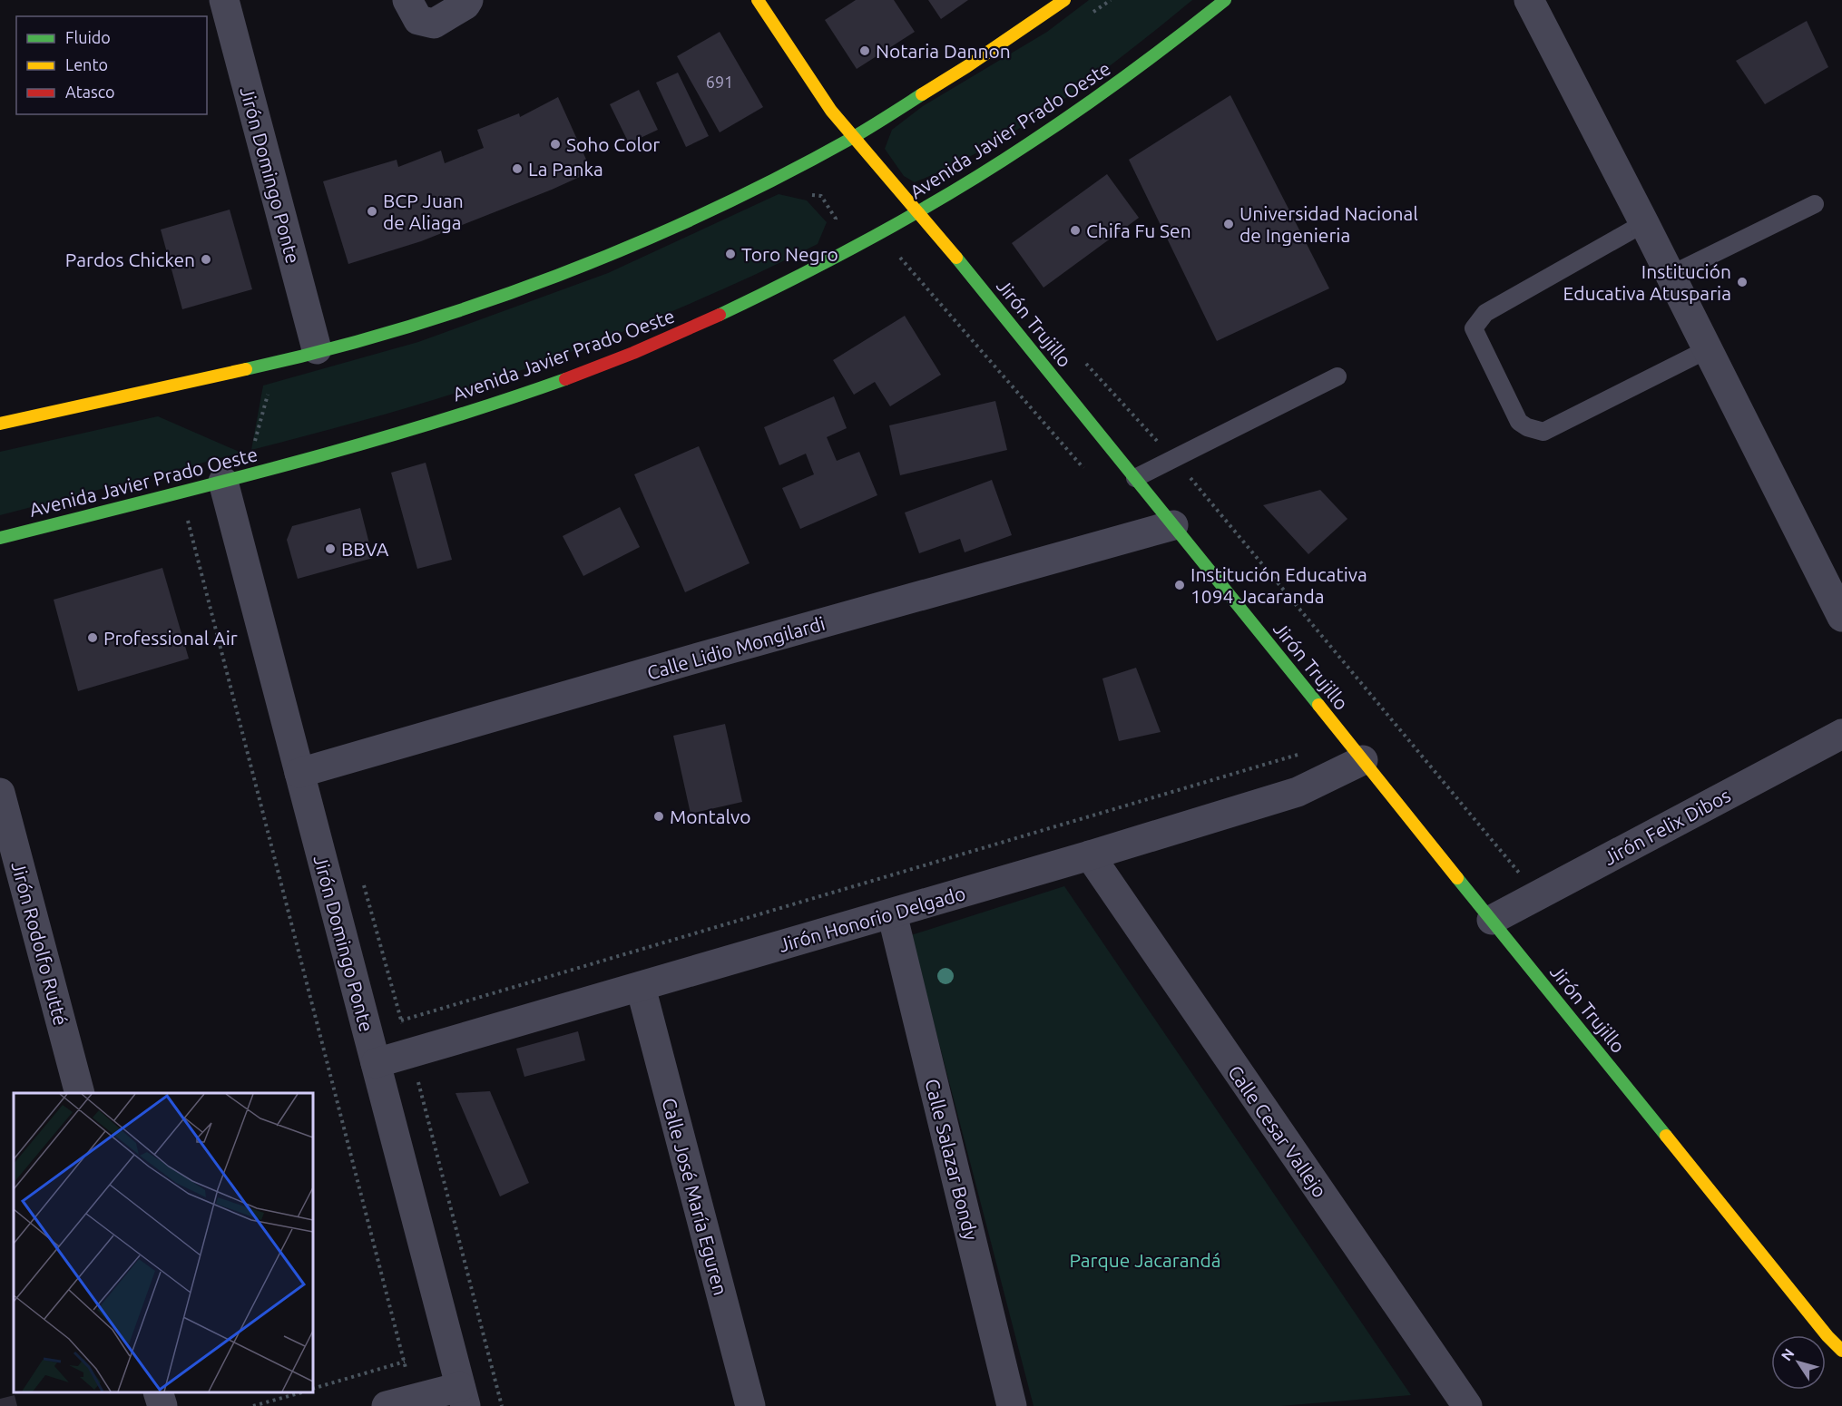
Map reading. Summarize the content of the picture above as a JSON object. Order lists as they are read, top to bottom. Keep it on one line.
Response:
{"streets":{"main road":["Avenida Javier Prado Oeste","Jirón Trujillo"],"street":["Jirón Domingo Ponte","Calle Lidio Mongilardi","Jirón Felix Dibos","Jirón Honorio Delgado","Jirón Rodolfo Rutté","Calle Cesar Vallejo","Calle Salazar Bondy","Calle José María Eguren"]},"crossings":[["Avenida Javier Prado Oeste","Jirón Domingo Ponte"],["Avenida Javier Prado Oeste","Jirón Trujillo"],["Jirón Domingo Ponte","Calle Lidio Mongilardi"],["Jirón Domingo Ponte","Jirón Honorio Delgado"],["Jirón Trujillo","Calle Lidio Mongilardi"],["Jirón Trujillo","Jirón Felix Dibos"],["Jirón Trujillo","Jirón Honorio Delgado"],["Jirón Honorio Delgado","Calle Cesar Vallejo"],["Jirón Honorio Delgado","Calle Salazar Bondy"],["Jirón Honorio Delgado","Calle José María Eguren"]],"parks":["Parque Jacarandá"],"places":["Notaria Dannon","Soho Color","La Panka","BCP Juan de Aliaga","Universidad Nacional de Ingenieria","Chifa Fu Sen","Toro Negro","Pardos Chicken","Institución Educativa Atusparia","BBVA","Institución Educativa 1094 Jacaranda","Professional Air","Montalvo"],"house_numbers":["691"],"legend":["Fluido","Lento","Atasco"],"north":"top left"}
